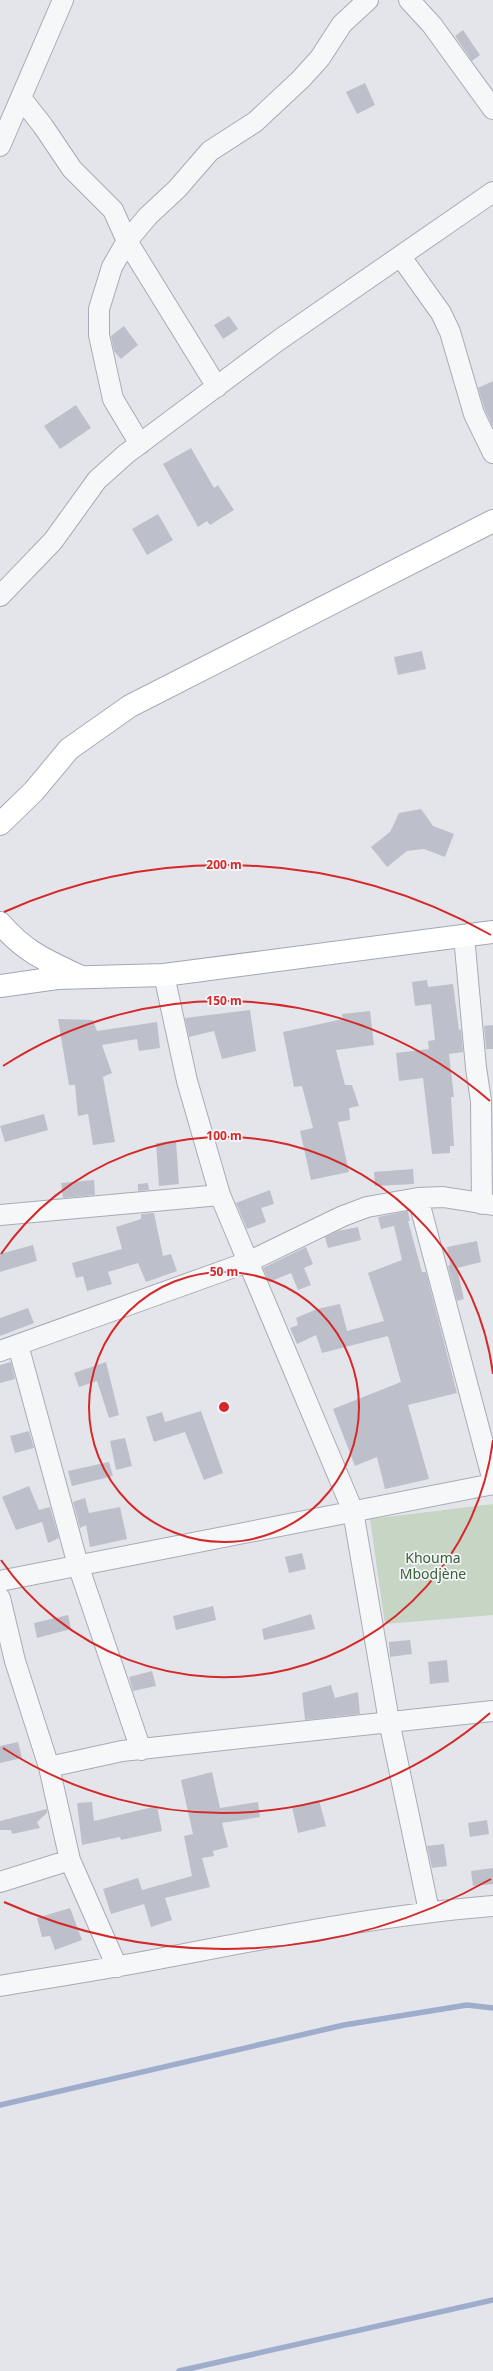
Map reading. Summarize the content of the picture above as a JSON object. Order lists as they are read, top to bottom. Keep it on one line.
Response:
{"parks":["Khouma Mbodjène"],"rings":["200 m","150 m","100 m","50 m"]}
